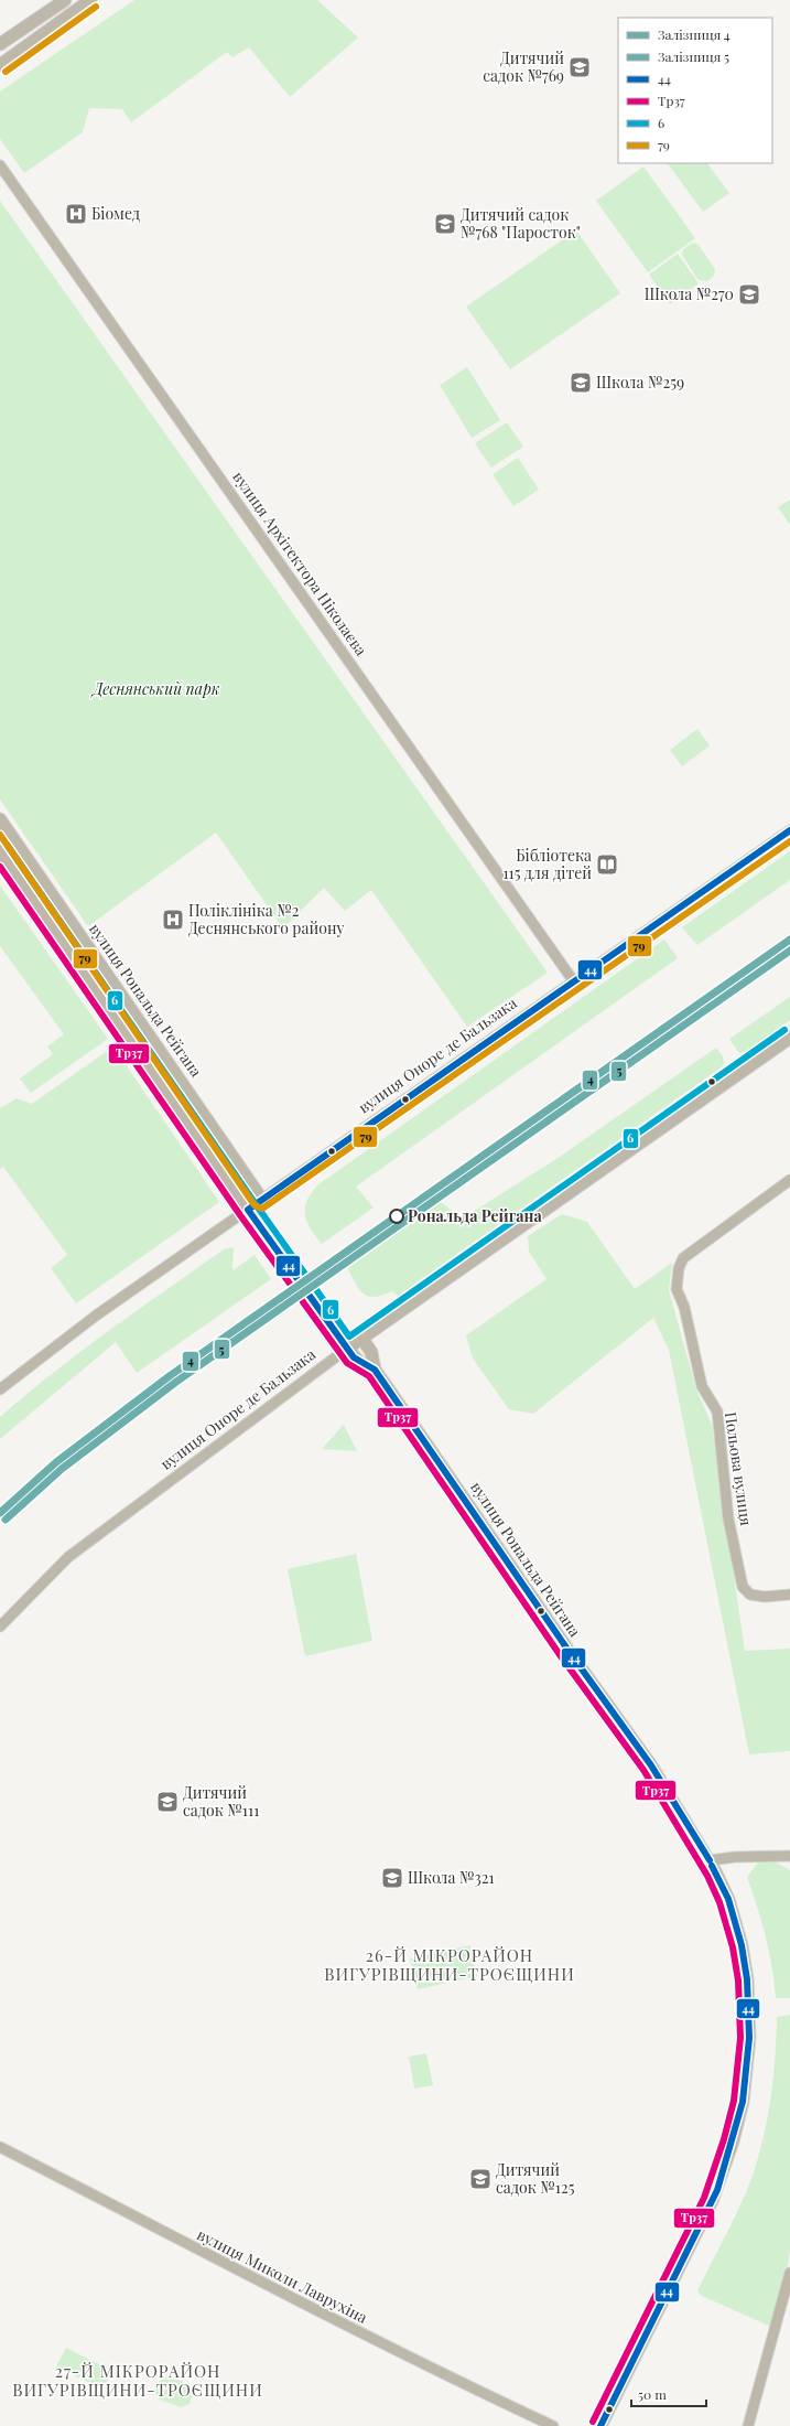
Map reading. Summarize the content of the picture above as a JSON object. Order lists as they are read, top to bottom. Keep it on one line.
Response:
{"streets":{"main road":["вулиця Рональда Рейгана","вулиця Оноре де Бальзака"],"street":["вулиця Архітектора Ніколаєва","Польова вулиця","вулиця Миколи Лаврухіна"]},"crossings":[["вулиця Архітектора Ніколаєва","вулиця Оноре де Бальзака"],["вулиця Рональда Рейгана","вулиця Оноре де Бальзака"]],"districts":["26-Й МІКРОРАЙОН ВИГУРІВЩИНИ-ТРОЄЩИНИ","27-Й МІКРОРАЙОН ВИГУРІВЩИНИ-ТРОЄЩИНИ"],"parks":["Деснянський парк"],"places":{"school or university":["Дитячий садок №769","Дитячий садок №768 \"Паросток\"","Школа №270","Школа №259","Дитячий садок №111","Школа №321","Дитячий садок №125"],"hospital":["Біомед","Поліклініка №2 Деснянського району"],"library":["Бібліотека 115 для дітей"],"other":["Рональда Рейгана"]},"lines":["transit line 79","transit line 44","transit line 6","transit line Тр37","rail line 4","rail line 5"],"legend":["Залізниця 4","Залізниця 5","44","Тр37","6","79"],"scale_bar":"50 m"}
